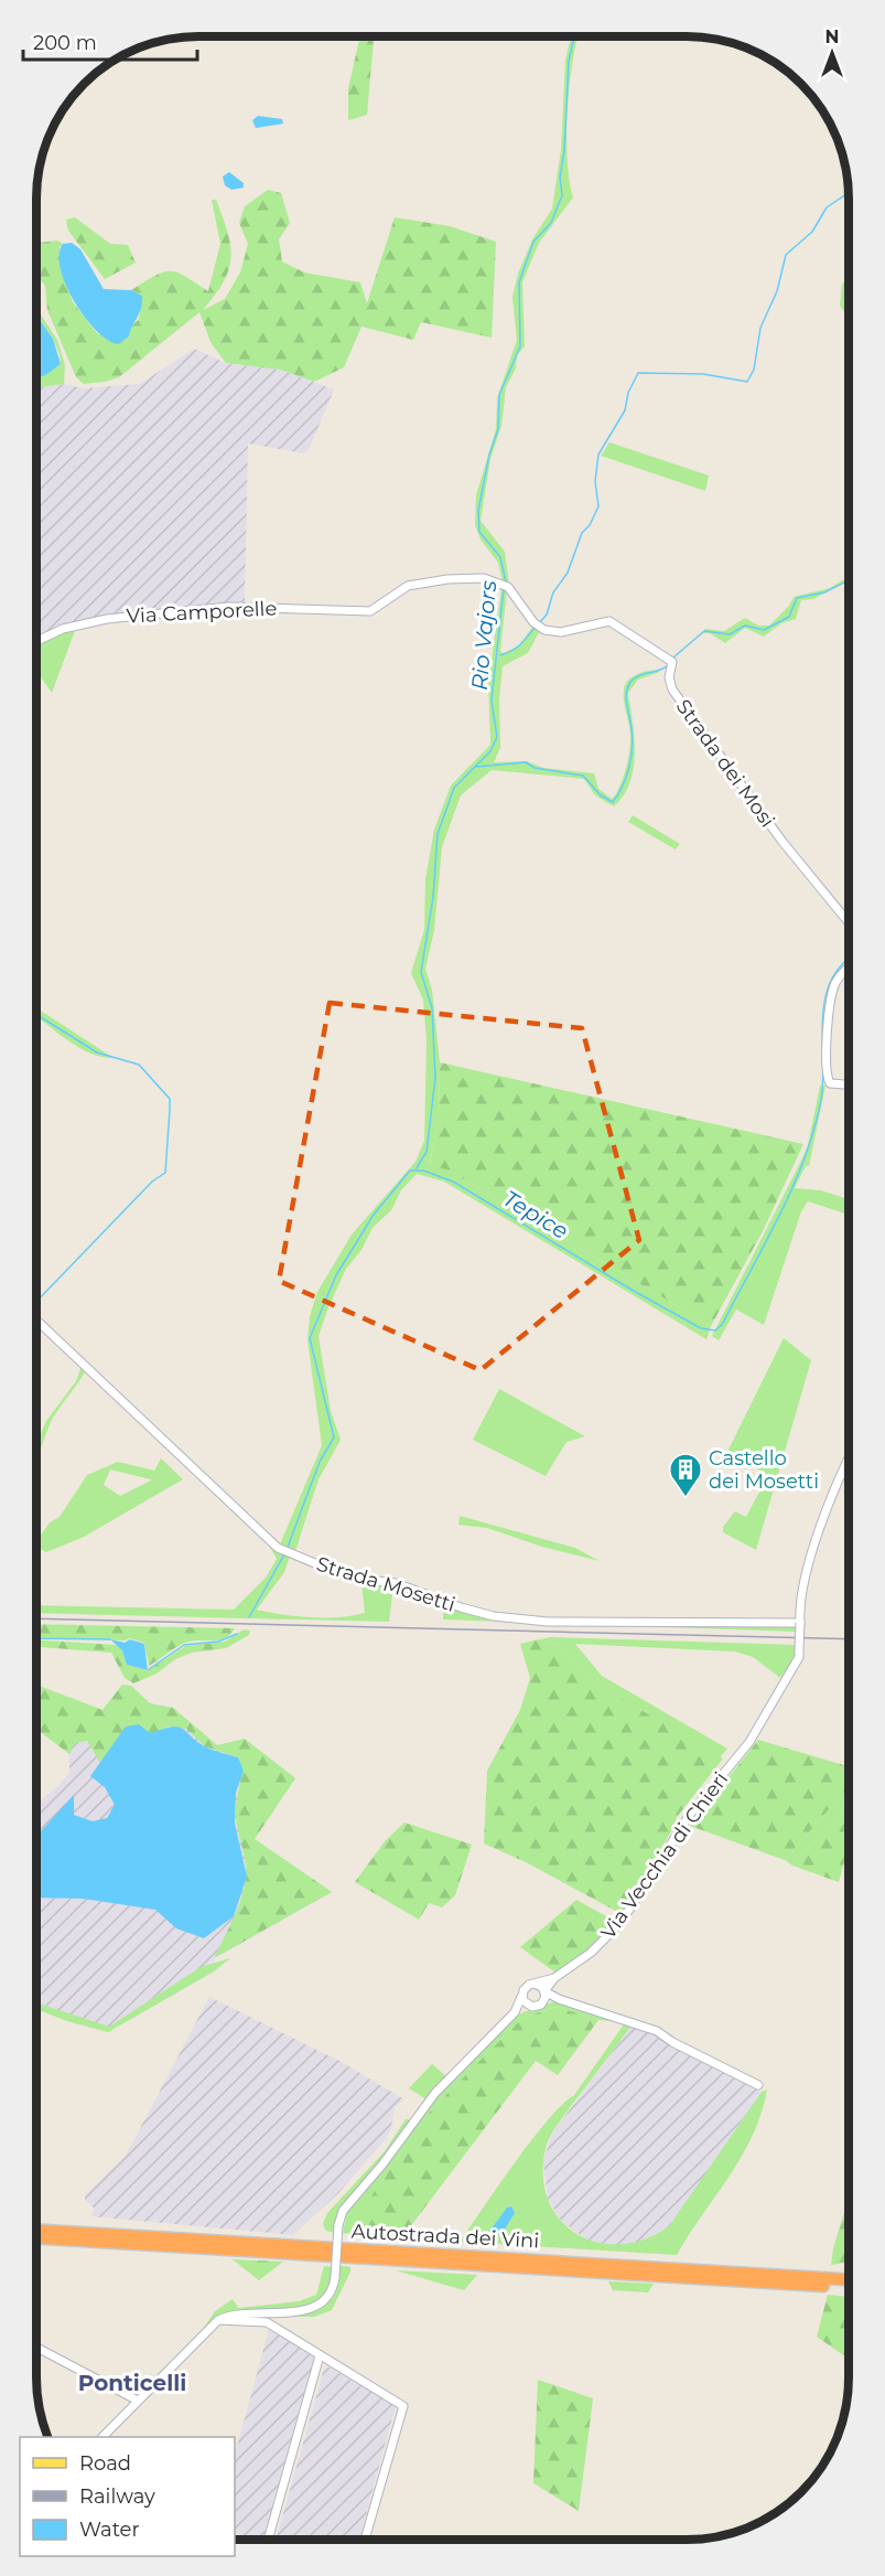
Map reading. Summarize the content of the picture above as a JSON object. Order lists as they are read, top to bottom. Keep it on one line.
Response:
{"streets":{"highway":["Autostrada dei Vini"],"street":["Via Camporelle","Strada dei Mosi","Strada Mosetti","Via Vecchia di Chieri"]},"crossings":[["Via Camporelle","Strada dei Mosi"],["Strada Mosetti","Via Vecchia di Chieri"]],"districts":["Ponticelli"],"water":["Rio Vajors","Tepice"],"places":{"building":["Castello dei Mosetti"]},"legend":["Road","Railway","Water"],"scale_bar":"200 m","north":"top"}
